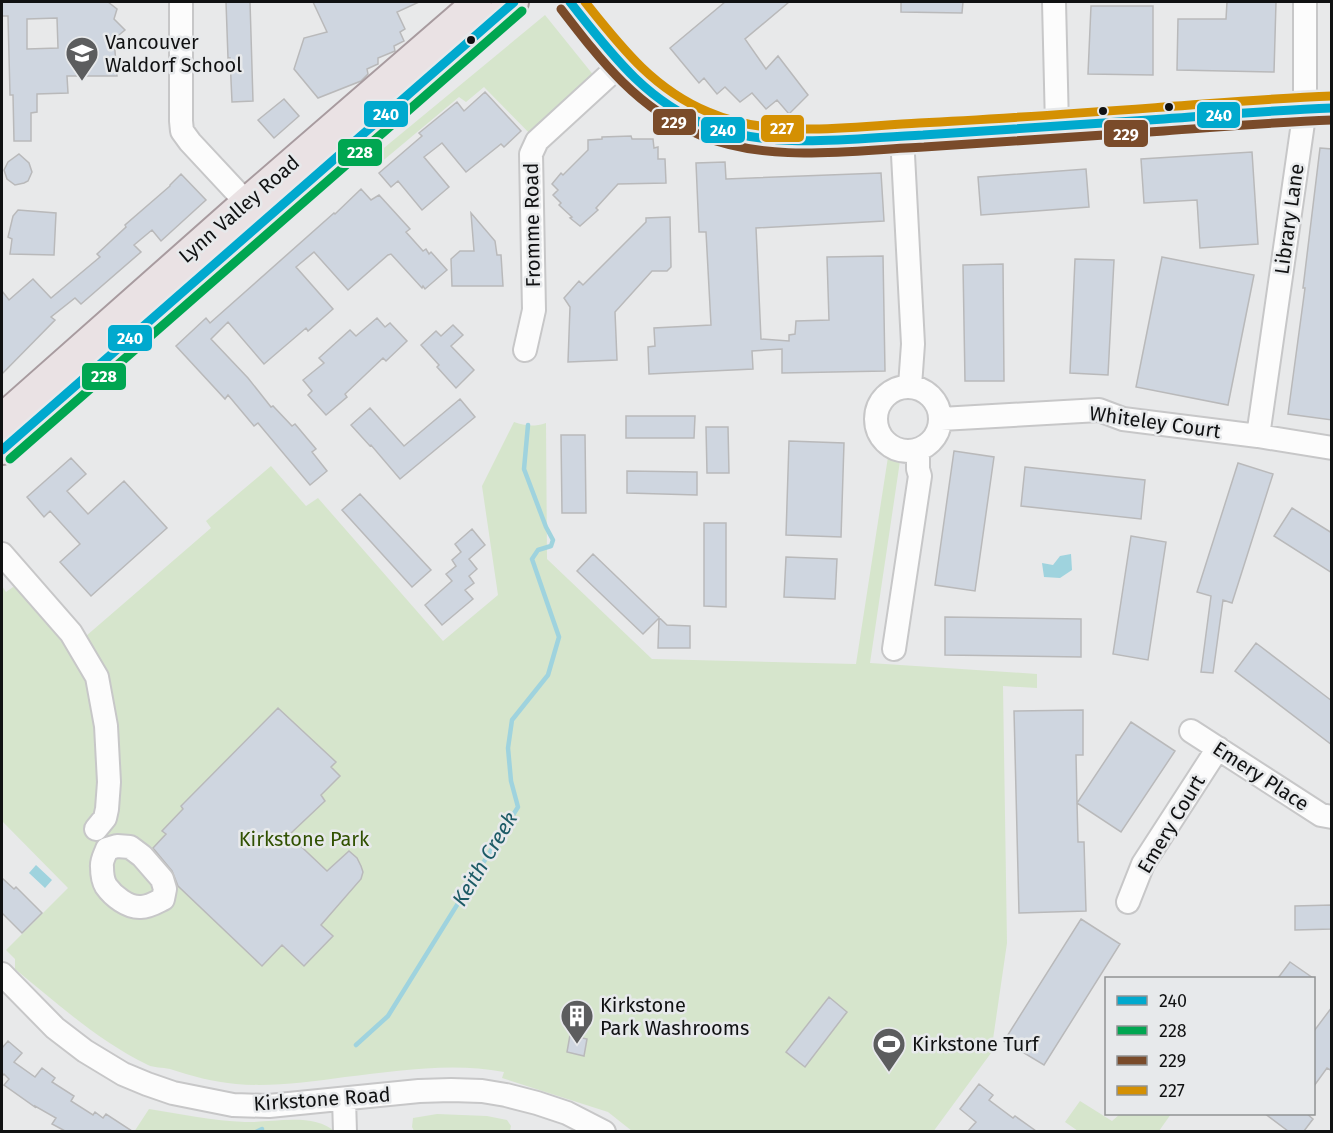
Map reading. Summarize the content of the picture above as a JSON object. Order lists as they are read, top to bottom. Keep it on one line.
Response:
{"streets":{"main road":["Lynn Valley Road"],"street":["Library Lane","Fromme Road","Whiteley Court","Emery Place","Emery Court","Kirkstone Road"]},"crossings":[["Library Lane","Whiteley Court"],["Emery Place","Emery Court"]],"water":["Keith Creek"],"parks":["Kirkstone Park"],"places":{"school or university":["Vancouver Waldorf School"],"building":["Kirkstone Park Washrooms"],"sports":["Kirkstone Turf"]},"lines":["transit line 240","transit line 227","transit line 229","transit line 228"],"legend":["240","228","229","227"]}
